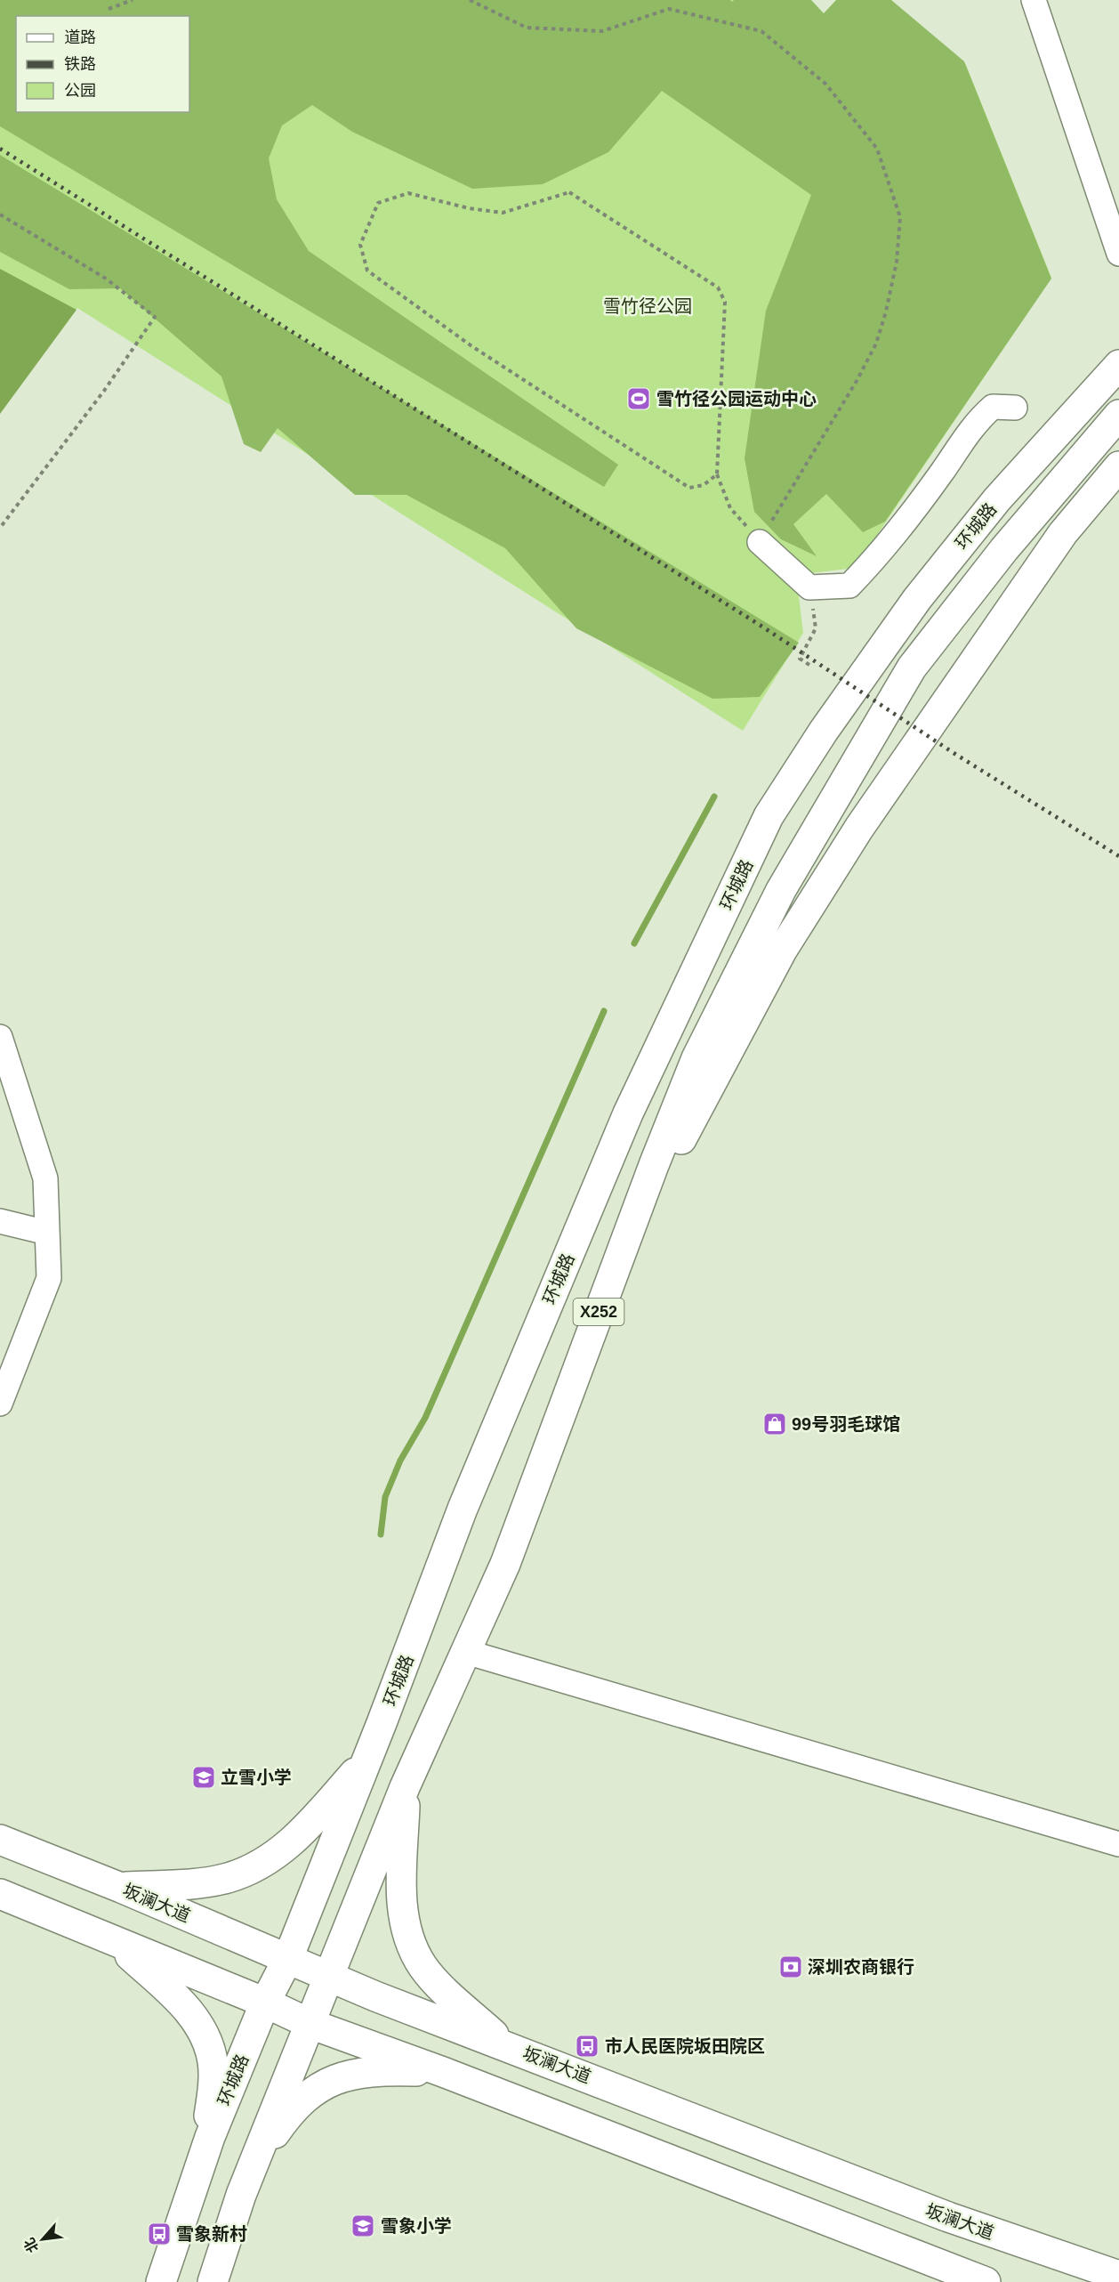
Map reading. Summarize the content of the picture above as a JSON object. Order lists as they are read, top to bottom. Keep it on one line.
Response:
{"streets":{"main road":["环城路","X252","坂澜大道"]},"crossings":[["环城路","坂澜大道"]],"parks":["雪竹径公园"],"places":{"sports":["雪竹径公园运动中心"],"shop":["99号羽毛球馆"],"school or university":["立雪小学","雪象小学"],"bank":["深圳农商银行"],"bus stop":["市人民医院坂田院区","雪象新村"]},"legend":["道路","铁路","公园"],"north":"bottom left"}
